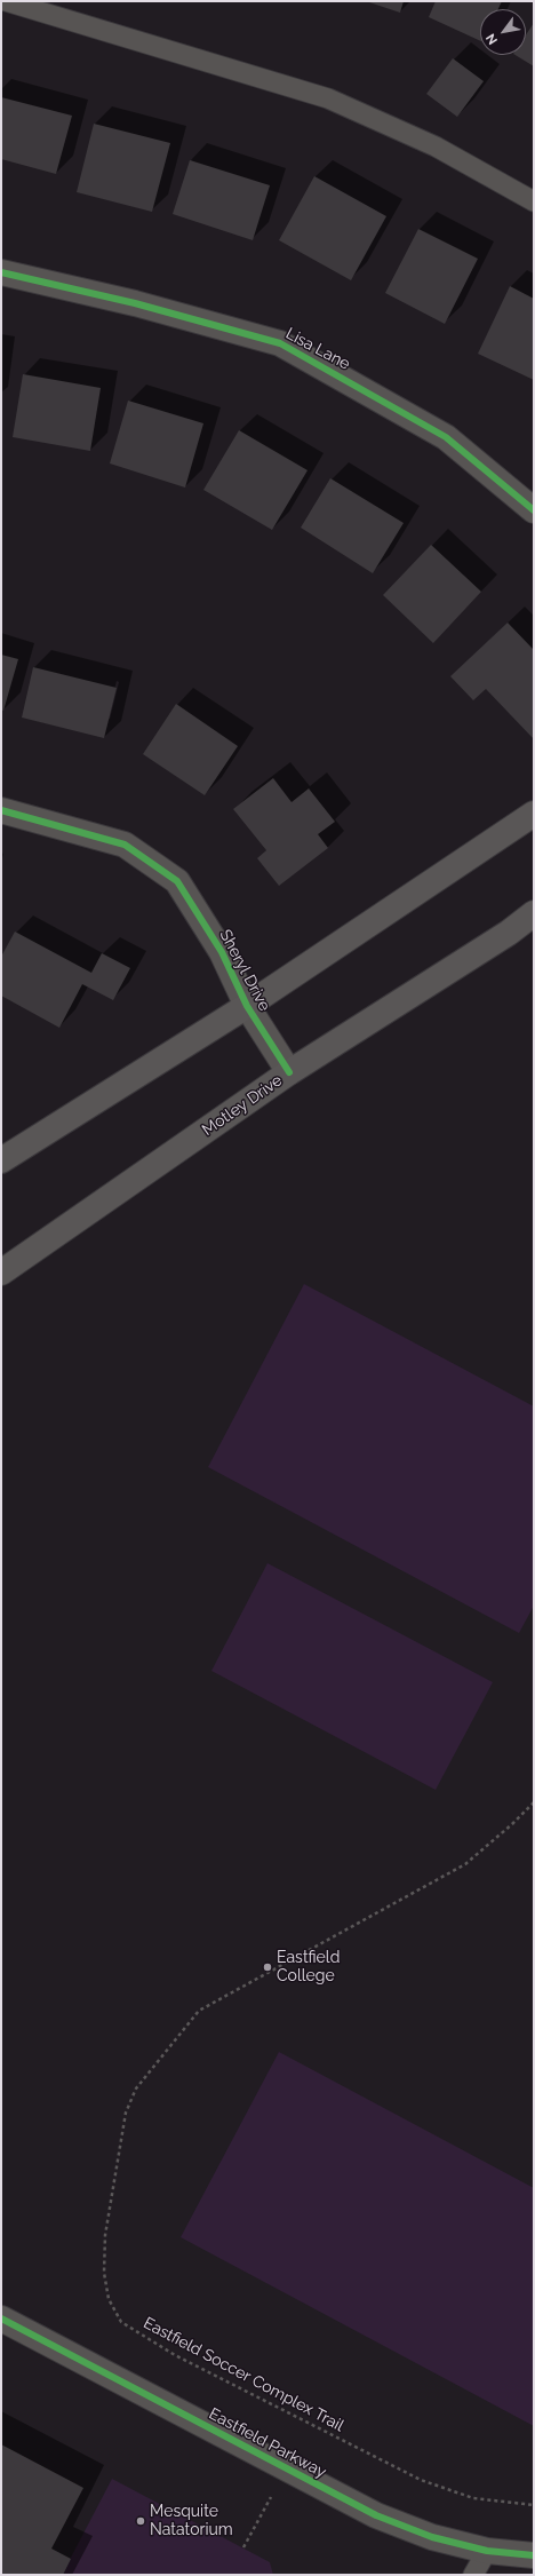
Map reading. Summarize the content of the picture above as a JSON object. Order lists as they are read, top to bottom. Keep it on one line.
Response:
{"streets":{"main road":["Motley Drive"],"street":["Lisa Lane","Sheryl Drive","Eastfield Parkway"],"path":["Eastfield Soccer Complex Trail"]},"crossings":[["Sheryl Drive","Motley Drive"]],"places":["Eastfield College","Mesquite Natatorium"],"north":"bottom left"}
